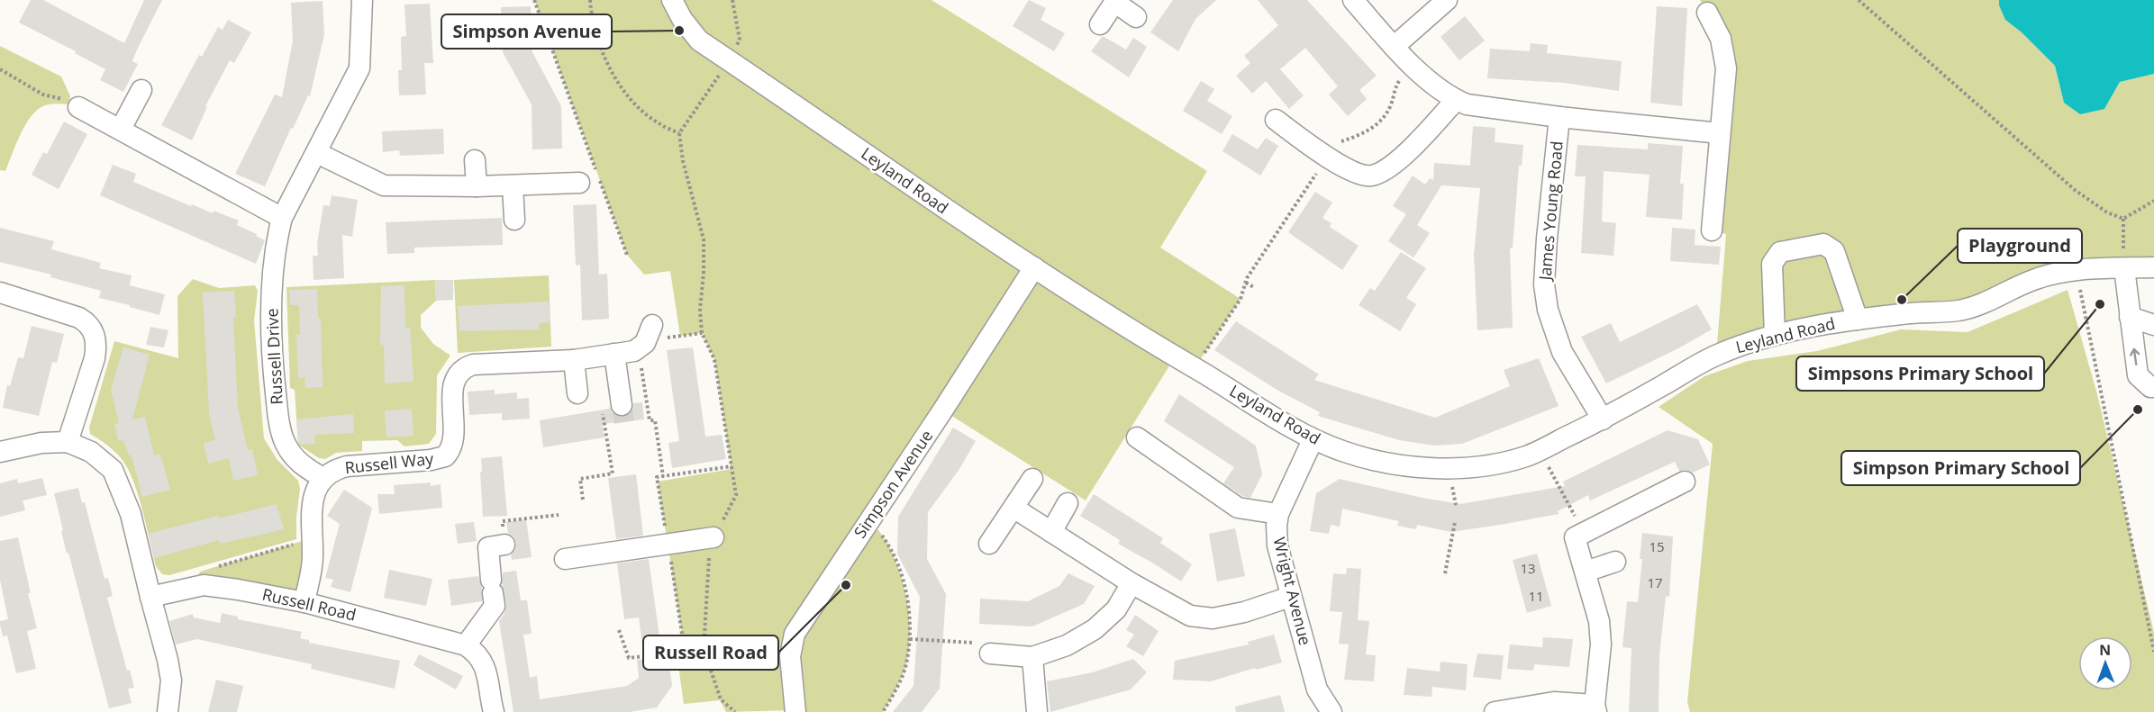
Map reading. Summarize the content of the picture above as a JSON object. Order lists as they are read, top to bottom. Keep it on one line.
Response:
{"streets":{"street":["Leyland Road","James Young Road","Russell Drive","Russell Way","Simpson Avenue","Wright Avenue","Russell Road"]},"crossings":[["Leyland Road","James Young Road"],["Leyland Road","Simpson Avenue"],["Leyland Road","Wright Avenue"],["Russell Drive","Russell Way"],["Russell Way","Russell Road"]],"places":["Simpson Avenue","Playground","Simpsons Primary School","Simpson Primary School","Russell Road"],"house_numbers":["15","13","17","11"],"north":"top"}
